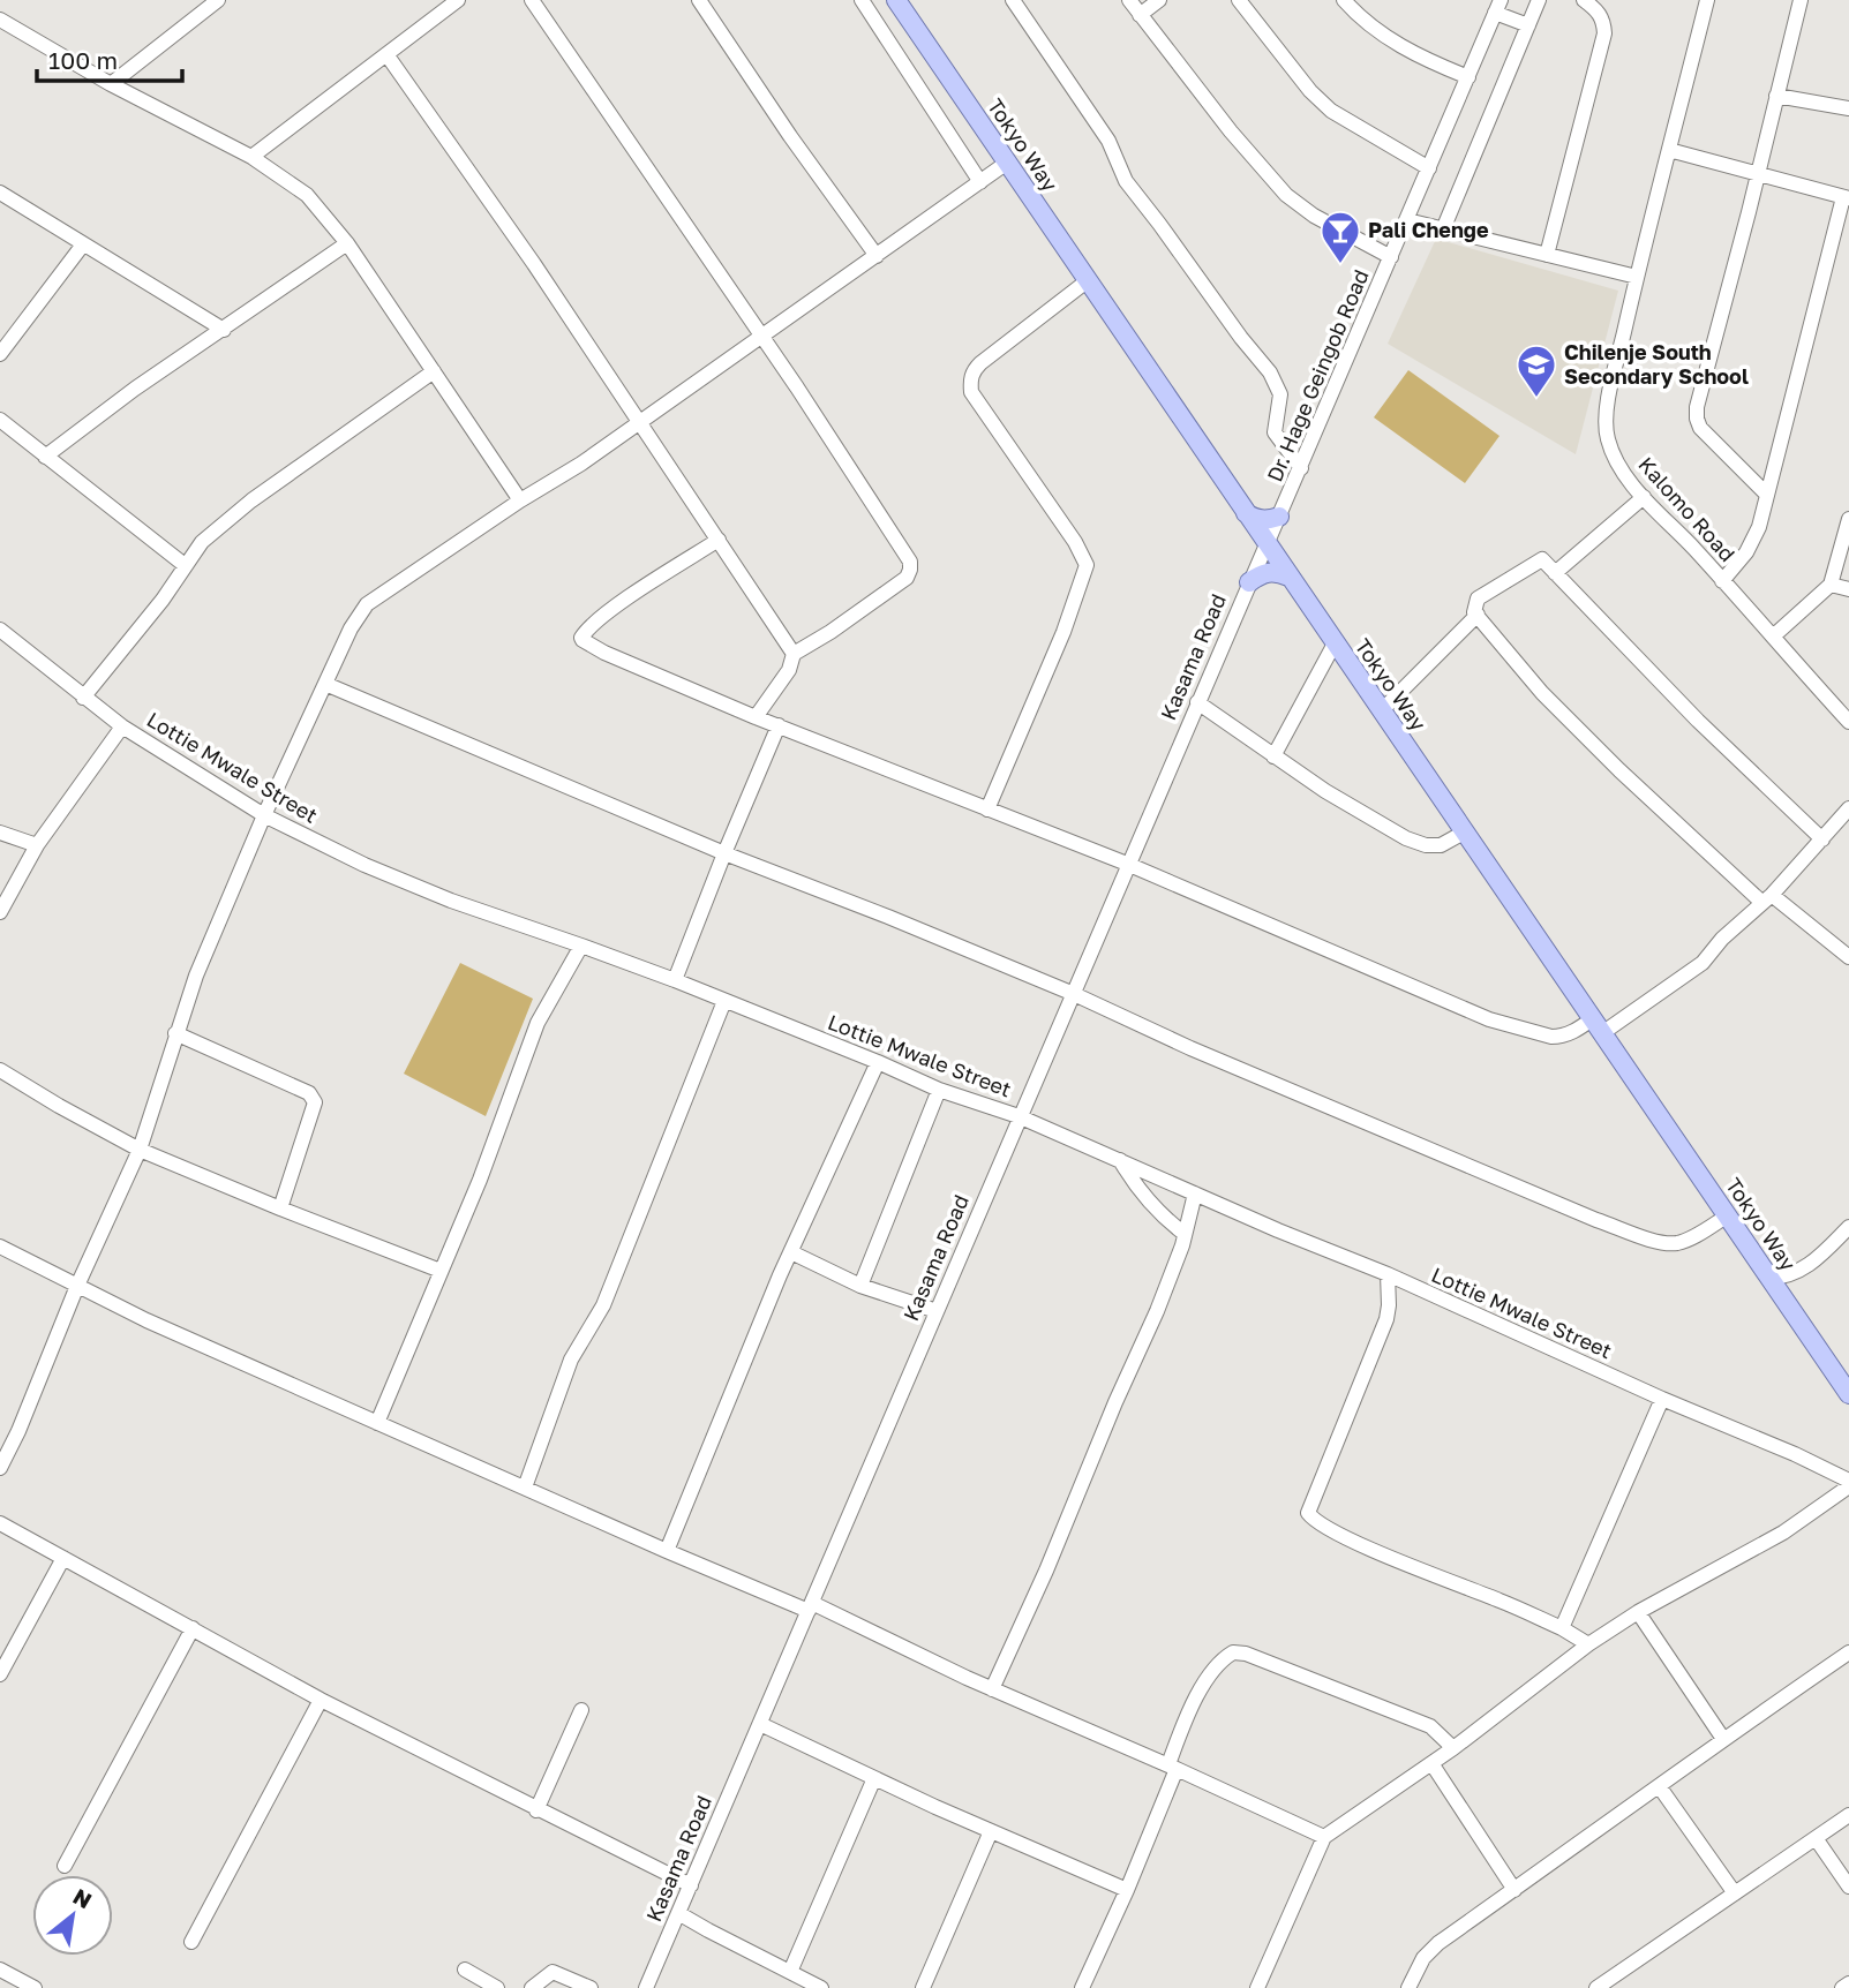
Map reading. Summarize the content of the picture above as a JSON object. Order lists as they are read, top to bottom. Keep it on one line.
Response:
{"streets":{"main road":["Tokyo Way"],"street":["Dr. Hage Geingob Road","Kalomo Road","Kasama Road","Lottie Mwale Street"]},"crossings":[["Tokyo Way","Dr. Hage Geingob Road"],["Tokyo Way","Kasama Road"],["Dr. Hage Geingob Road","Kasama Road"],["Kasama Road","Lottie Mwale Street"]],"places":{"bar":["Pali Chenge"],"school or university":["Chilenje South Secondary School"]},"scale_bar":"100 m","north":"top right"}
